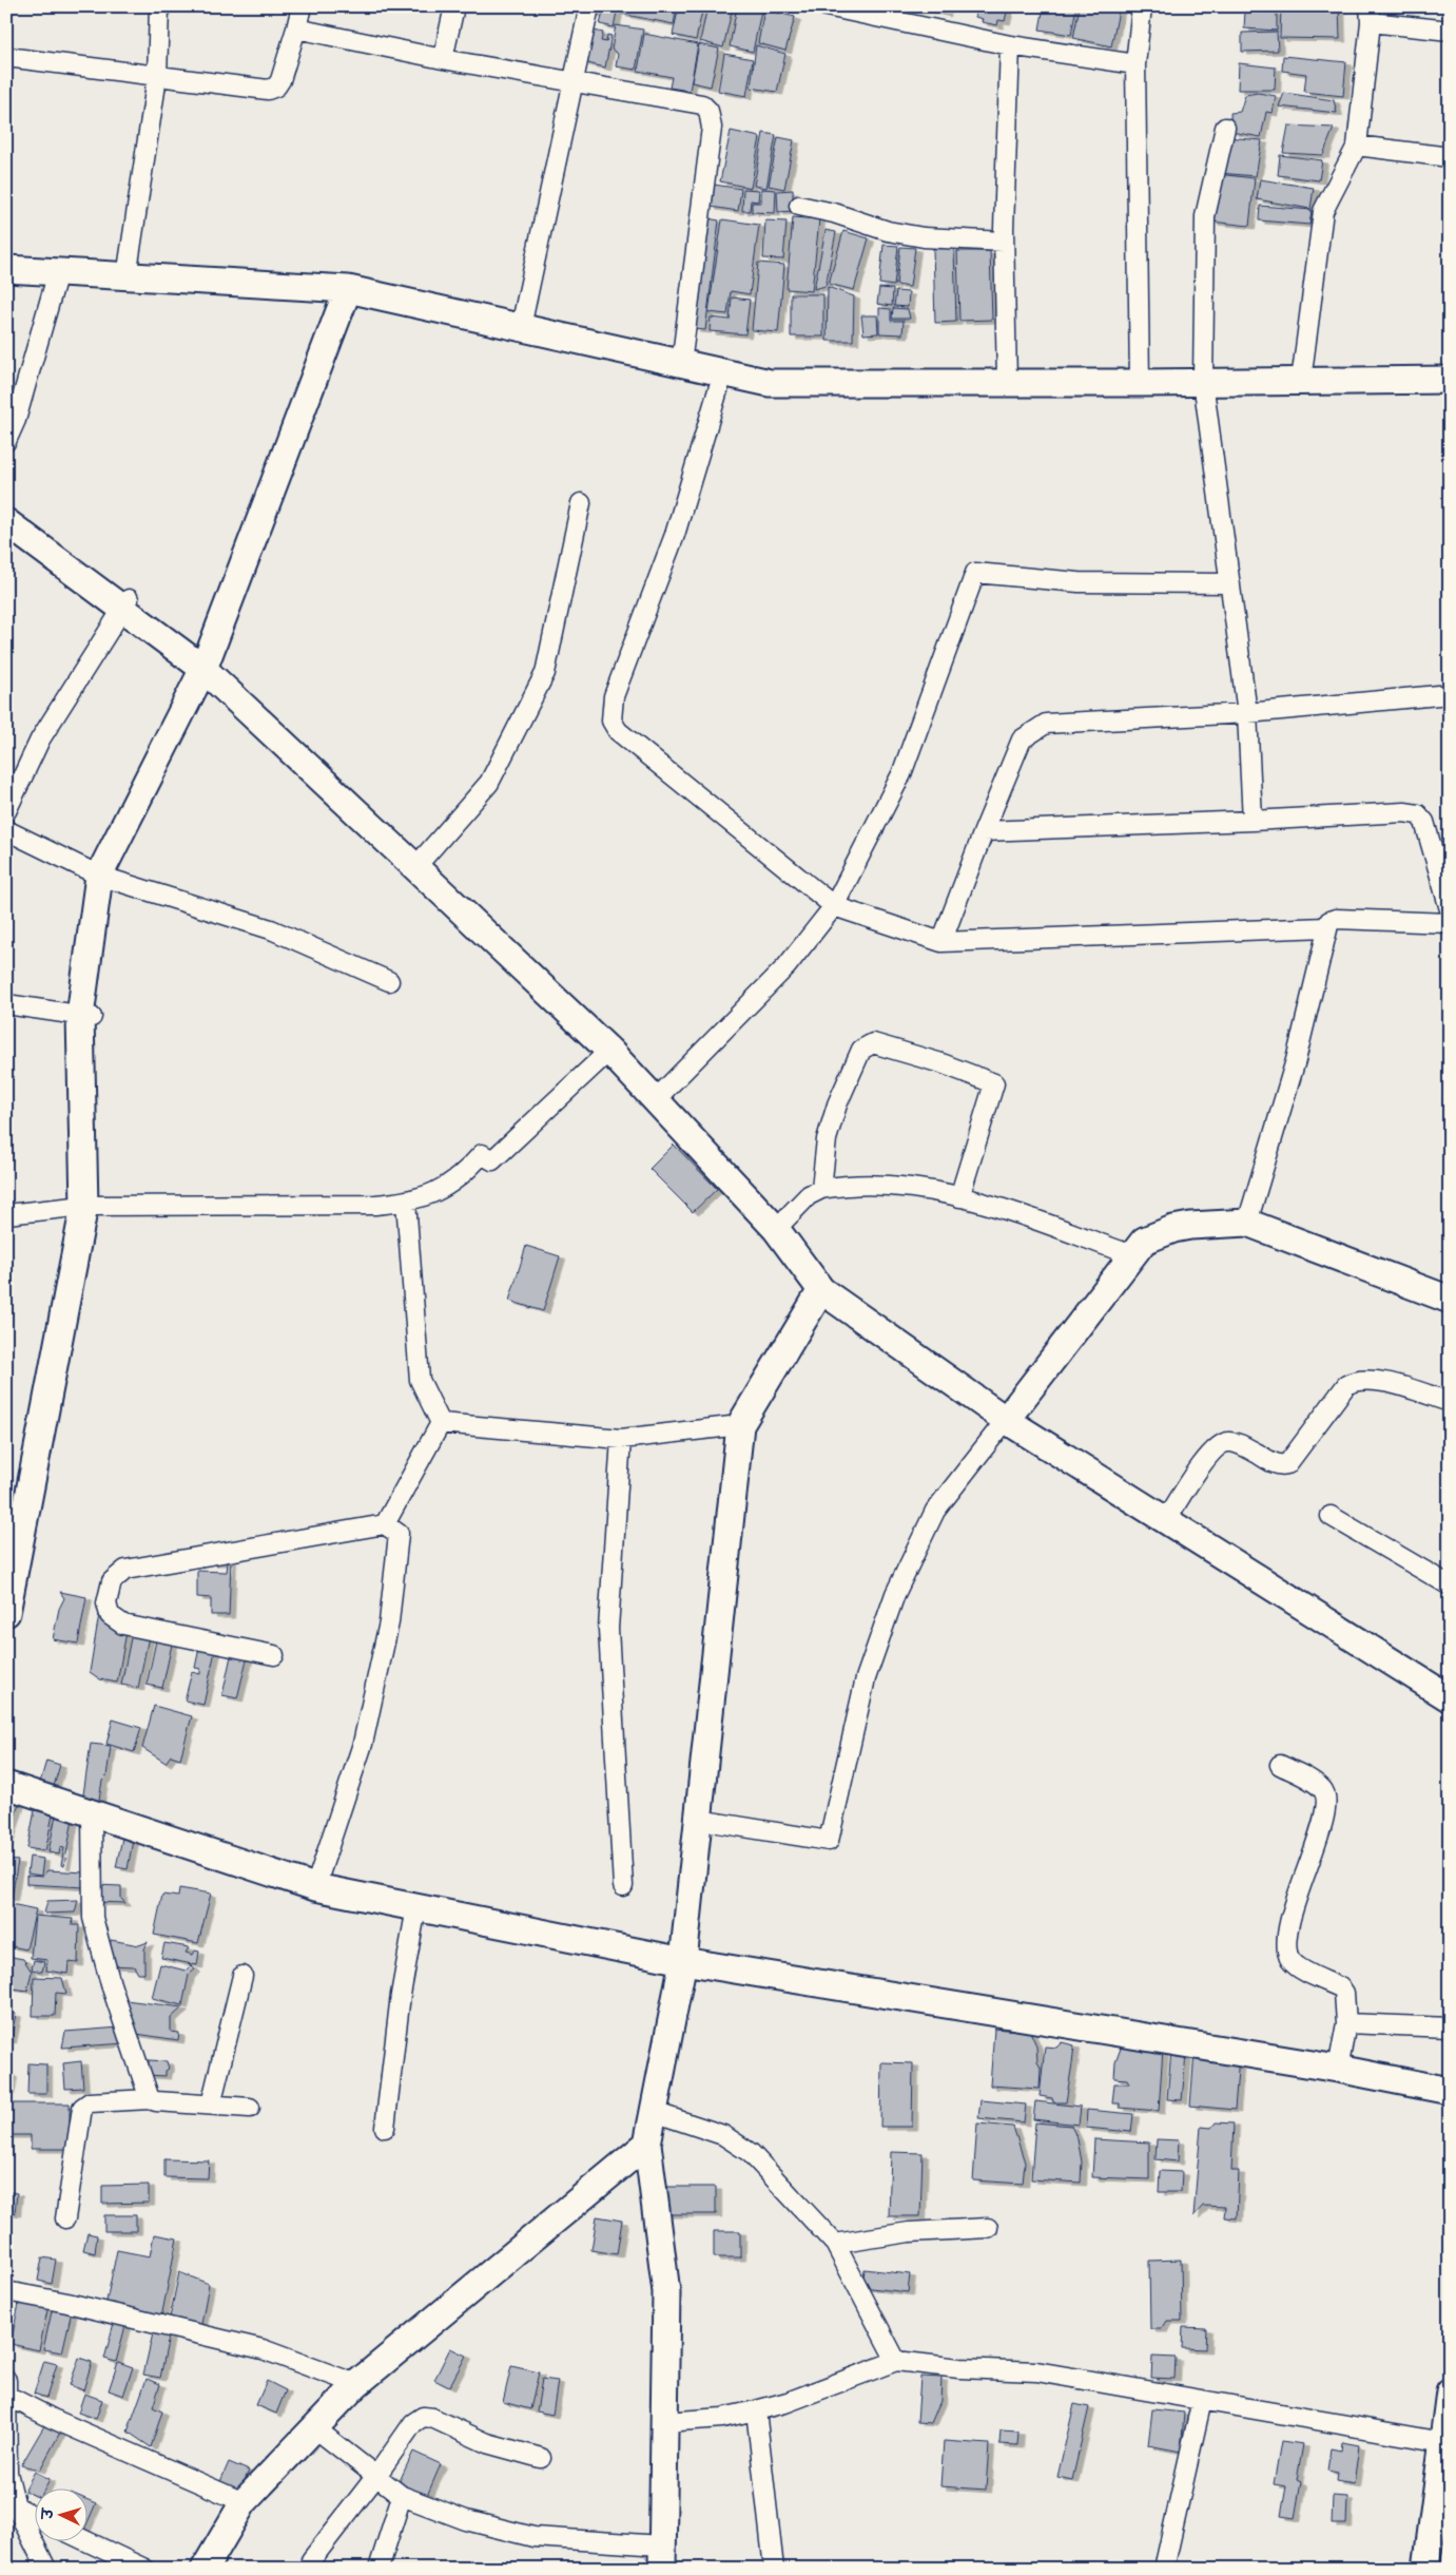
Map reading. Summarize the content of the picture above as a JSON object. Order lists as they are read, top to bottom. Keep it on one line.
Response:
{"north":"left"}
